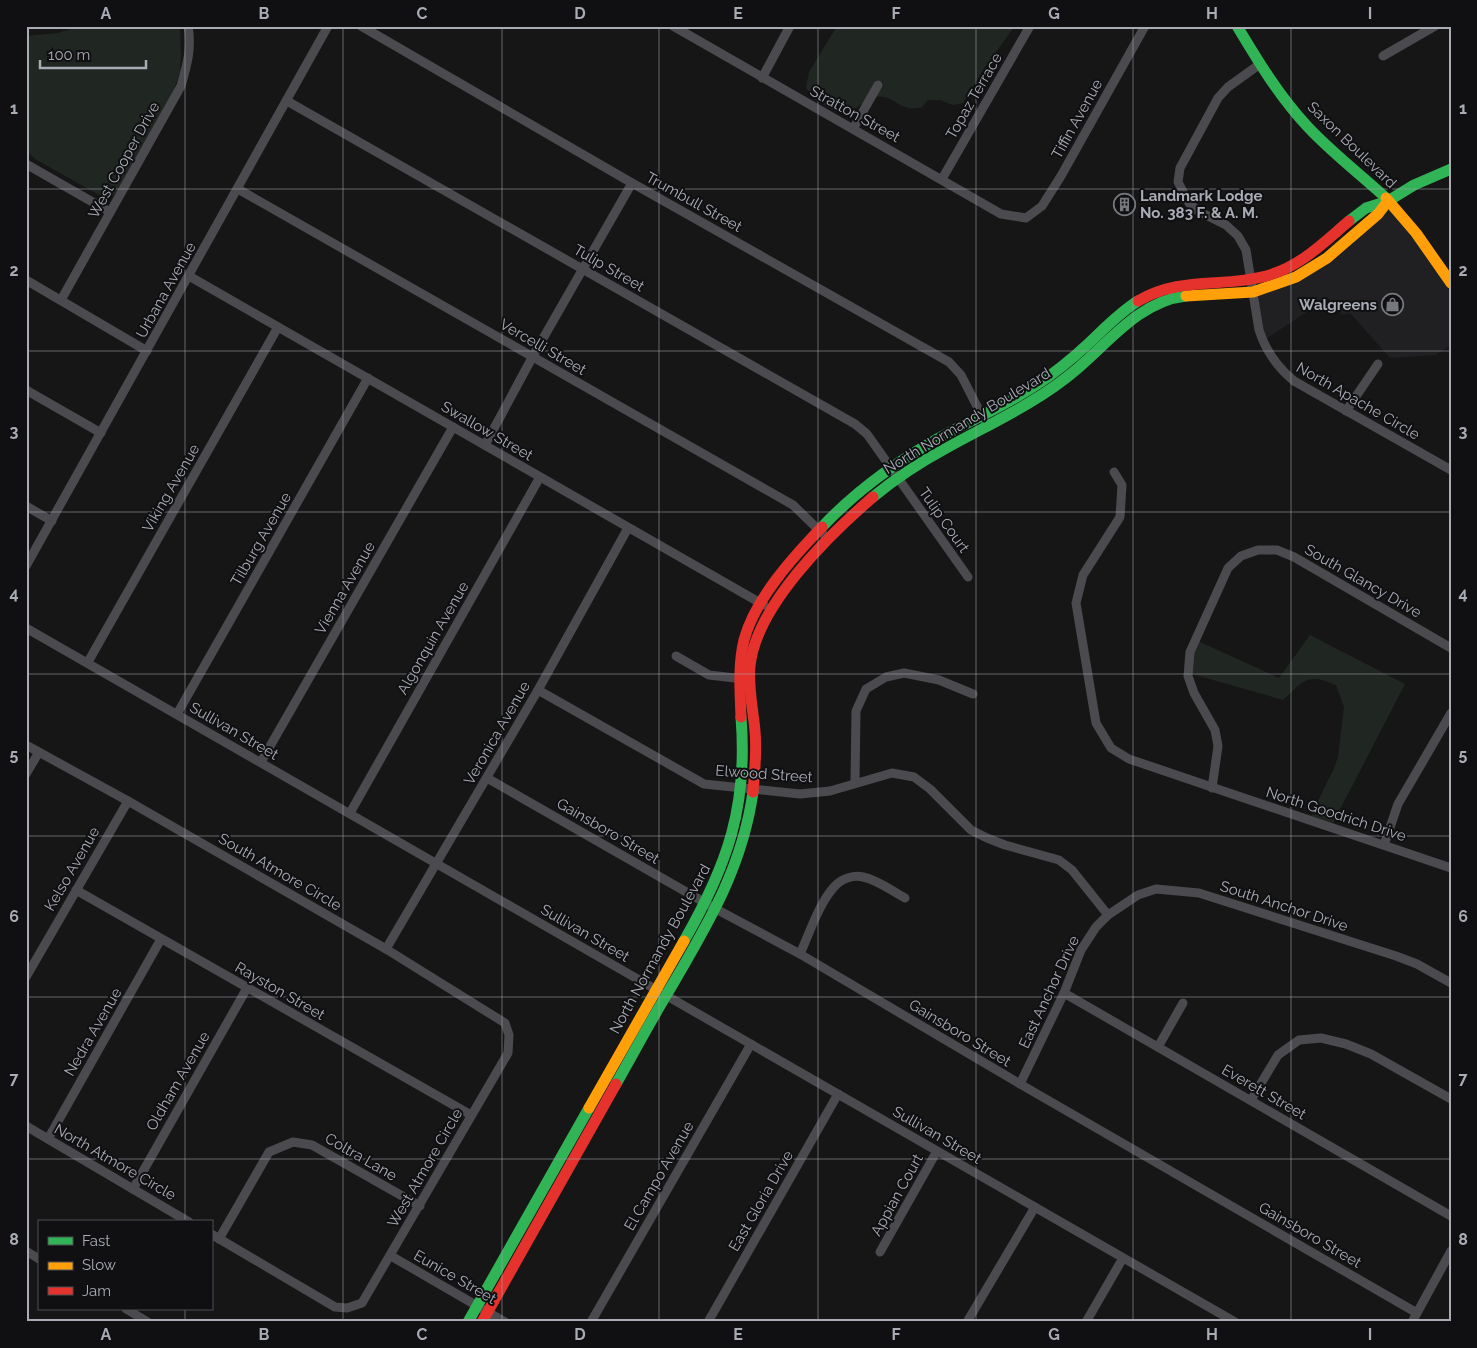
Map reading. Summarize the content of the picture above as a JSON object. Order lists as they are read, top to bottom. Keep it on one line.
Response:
{"streets":{"street":["Topaz Terrace","Stratton Street","Tiffin Avenue","Saxon Boulevard","West Cooper Drive","Trumbull Street","Tulip Street","Urbana Avenue","Vercelli Street","North Apache Circle","North Normandy Boulevard","Swallow Street","Viking Avenue","Tulip Court","Tilburg Avenue","South Glancy Drive","Vienna Avenue","Algonquin Avenue","Sullivan Street","Veronica Avenue","Elwood Street","North Goodrich Drive","Gainsboro Street","Kelso Avenue","South Atmore Circle","South Anchor Drive","Rayston Street","East Anchor Drive","Nedra Avenue","Oldham Avenue","Everett Street","Coltra Lane","North Atmore Circle","West Atmore Circle","El Campo Avenue","Appian Court","East Gloria Drive","Eunice Street"]},"crossings":[["Topaz Terrace","Stratton Street"],["Stratton Street","Tiffin Avenue"],["Saxon Boulevard","North Apache Circle"],["Saxon Boulevard","North Normandy Boulevard"],["Trumbull Street","North Normandy Boulevard"],["Tulip Street","Urbana Avenue"],["Tulip Street","North Normandy Boulevard"],["Tulip Street","Tulip Court"],["Urbana Avenue","Vercelli Street"],["Urbana Avenue","Swallow Street"],["Vercelli Street","North Normandy Boulevard"],["North Apache Circle","North Normandy Boulevard"],["North Normandy Boulevard","Swallow Street"],["North Normandy Boulevard","Tulip Court"],["North Normandy Boulevard","Sullivan Street"],["North Normandy Boulevard","Elwood Street"],["North Normandy Boulevard","Gainsboro Street"],["North Normandy Boulevard","Eunice Street"],["Swallow Street","Viking Avenue"],["Swallow Street","Tilburg Avenue"],["Swallow Street","Vienna Avenue"],["Swallow Street","Algonquin Avenue"],["Swallow Street","Veronica Avenue"],["Viking Avenue","Sullivan Street"],["Tilburg Avenue","Sullivan Street"],["South Glancy Drive","North Goodrich Drive"],["Vienna Avenue","Sullivan Street"],["Algonquin Avenue","Sullivan Street"],["Sullivan Street","Veronica Avenue"],["Sullivan Street","El Campo Avenue"],["Sullivan Street","Appian Court"],["Sullivan Street","East Gloria Drive"],["Veronica Avenue","Elwood Street"],["Veronica Avenue","Gainsboro Street"],["Veronica Avenue","South Atmore Circle"],["Elwood Street","South Anchor Drive"],["Elwood Street","East Anchor Drive"],["Gainsboro Street","East Anchor Drive"],["Kelso Avenue","South Atmore Circle"],["Kelso Avenue","Rayston Street"],["South Atmore Circle","West Atmore Circle"],["South Anchor Drive","East Anchor Drive"],["Rayston Street","Nedra Avenue"],["Rayston Street","Oldham Avenue"],["Rayston Street","West Atmore Circle"],["East Anchor Drive","Everett Street"],["Nedra Avenue","North Atmore Circle"],["Oldham Avenue","North Atmore Circle"],["Coltra Lane","West Atmore Circle"],["West Atmore Circle","Eunice Street"]],"places":{"building":["Landmark Lodge No. 383 F. & A. M."],"shop":["Walgreens"]},"legend":["Fast","Slow","Jam"],"scale_bar":"100 m","grid":{"columns":["A","B","C","D","E","F","G","H","I"],"rows":["1","2","3","4","5","6","7","8"]}}
